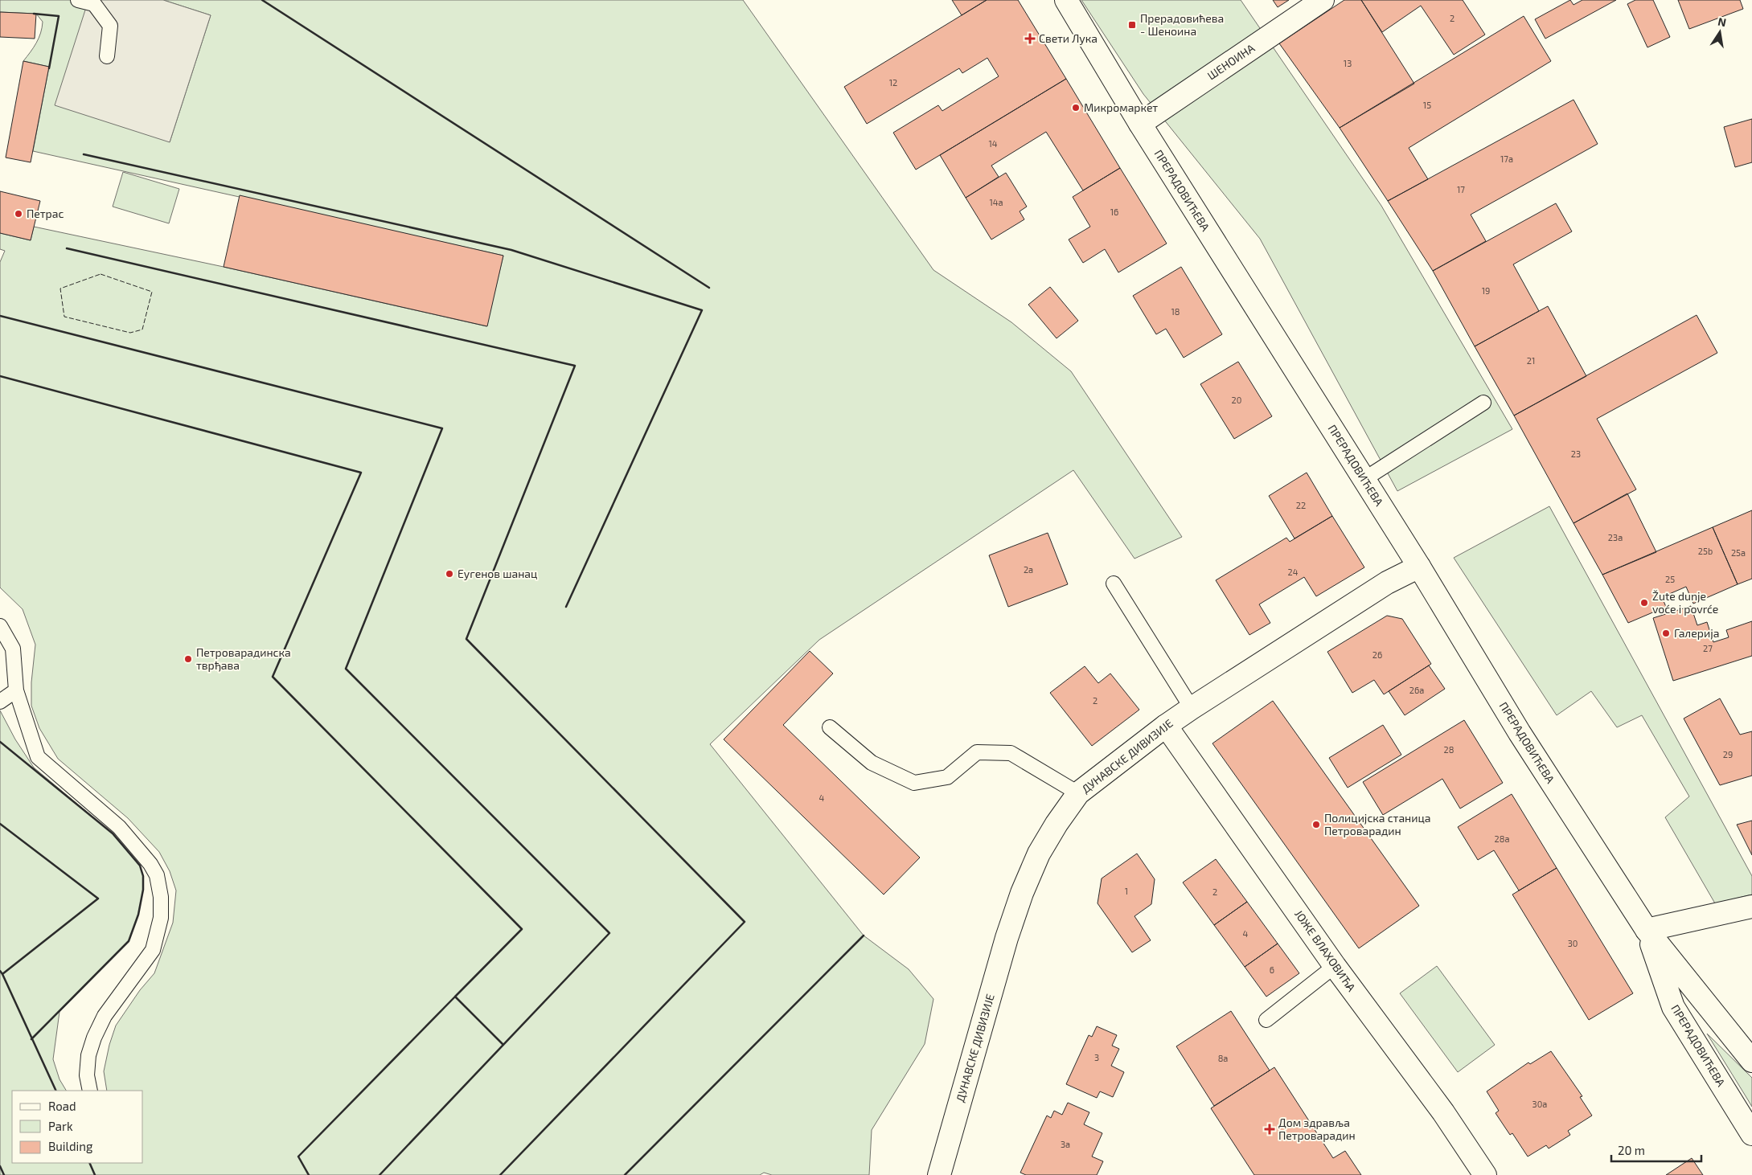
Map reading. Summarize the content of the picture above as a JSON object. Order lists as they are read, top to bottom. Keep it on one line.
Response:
{"streets":{"street":["ШЕНОИНА","ПРЕРАДОВИЋЕВА","ДУНАВСКЕ ДИВИЗИЈЕ","ЈОЖЕ ВЛАХОВИЋА"]},"crossings":[["ШЕНОИНА","ПРЕРАДОВИЋЕВА"],["ПРЕРАДОВИЋЕВА","ДУНАВСКЕ ДИВИЗИЈЕ"],["ДУНАВСКЕ ДИВИЗИЈЕ","ЈОЖЕ ВЛАХОВИЋА"]],"places":{"transit":["Прерадовићева - Шеноина"],"health":["Свети Лука","Дом здравља Петроварадин"],"other":["Микромаркет","Петрас","Еугенов шанац","Žute dunje voće i povrće","Галерија","Петроварадинска тврђава","Полицијска станица Петроварадин"]},"house_numbers":["2","13","12","15","14","17a","17","14a","16","19","18","21","20","23","22","23a","25b","25a","2a","24","25","27","26","26a","2","28","29","4","28a","1","2","4","30","6","3","8a","30a","3a"],"legend":["Road","Park","Building"],"scale_bar":"20 m","north":"top"}
